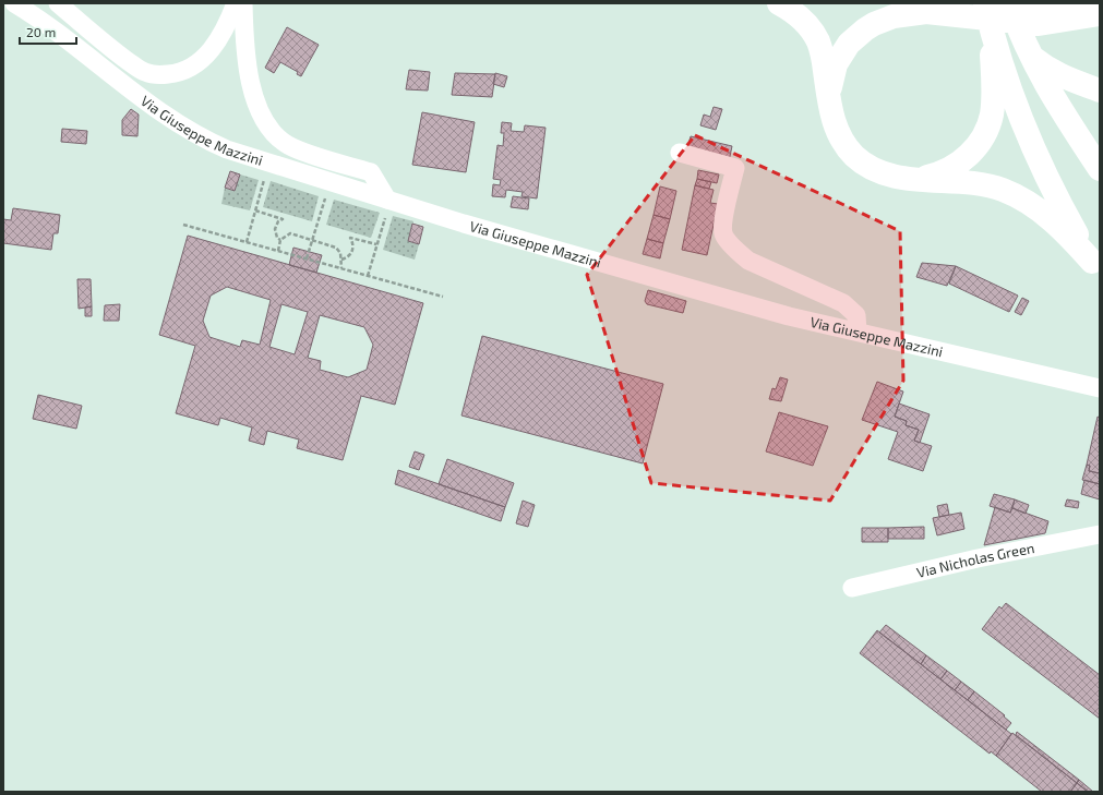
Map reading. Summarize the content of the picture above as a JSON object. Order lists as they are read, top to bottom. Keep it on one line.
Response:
{"streets":{"street":["Via Giuseppe Mazzini","Via Nicholas Green"]},"scale_bar":"20 m"}
